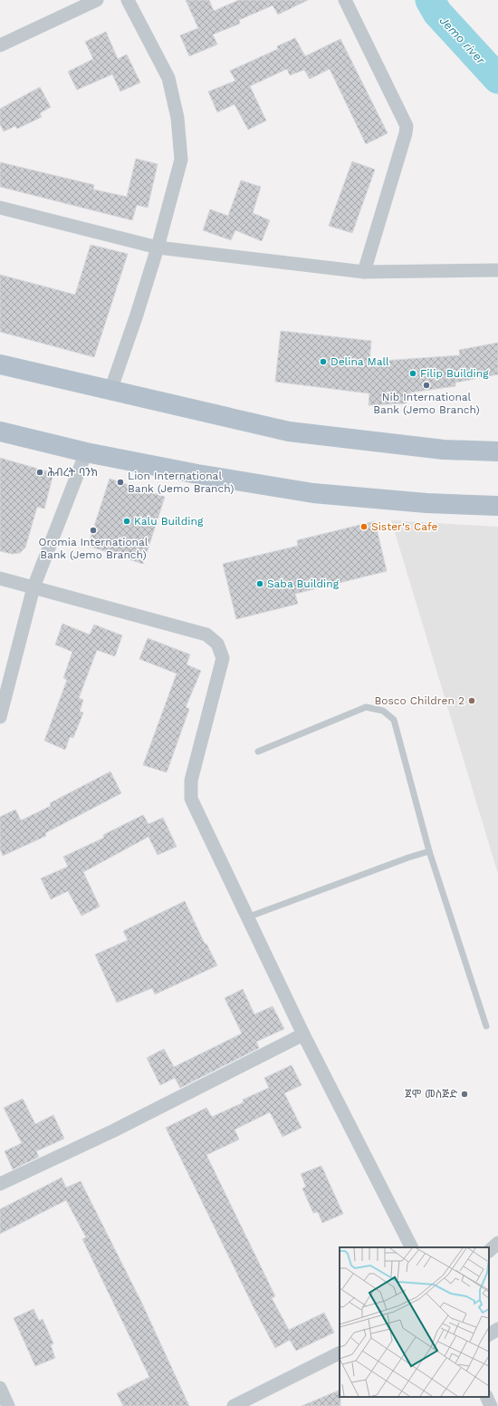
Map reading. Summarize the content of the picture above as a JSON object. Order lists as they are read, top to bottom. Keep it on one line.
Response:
{"water":["Jemo river"],"places":["Delina Mall","Filip Building","Nib International Bank (Jemo Branch)","ሕብረት ባንክ","Lion International Bank (Jemo Branch)","Kalu Building","Sister's Cafe","Oromia International Bank (Jemo Branch)","Saba Building","Bosco Children 2","ጀሞ መስጅድ"]}
